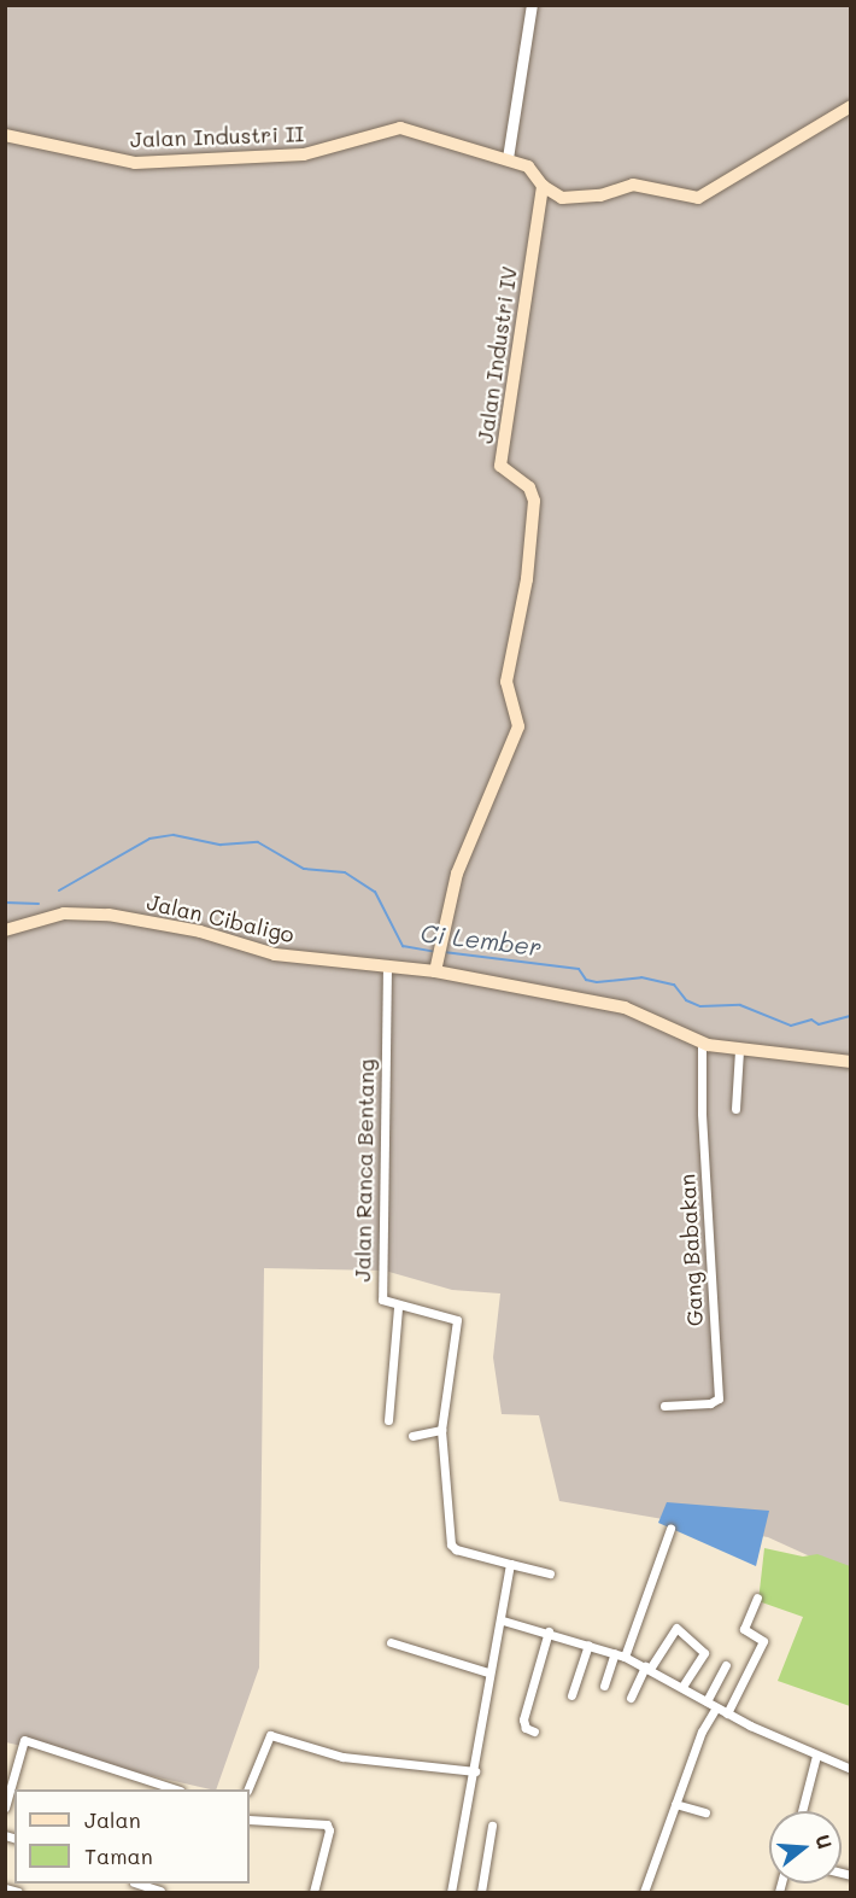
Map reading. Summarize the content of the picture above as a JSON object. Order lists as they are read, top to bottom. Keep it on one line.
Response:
{"streets":{"main road":["Jalan Industri II","Jalan Industri IV","Jalan Cibaligo"],"street":["Jalan Ranca Bentang","Gang Babakan"]},"crossings":[["Jalan Industri II","Jalan Industri IV"],["Jalan Industri IV","Jalan Cibaligo"],["Jalan Cibaligo","Jalan Ranca Bentang"],["Jalan Cibaligo","Gang Babakan"]],"water":["Ci Lember"],"legend":["Jalan","Taman"],"north":"right"}
